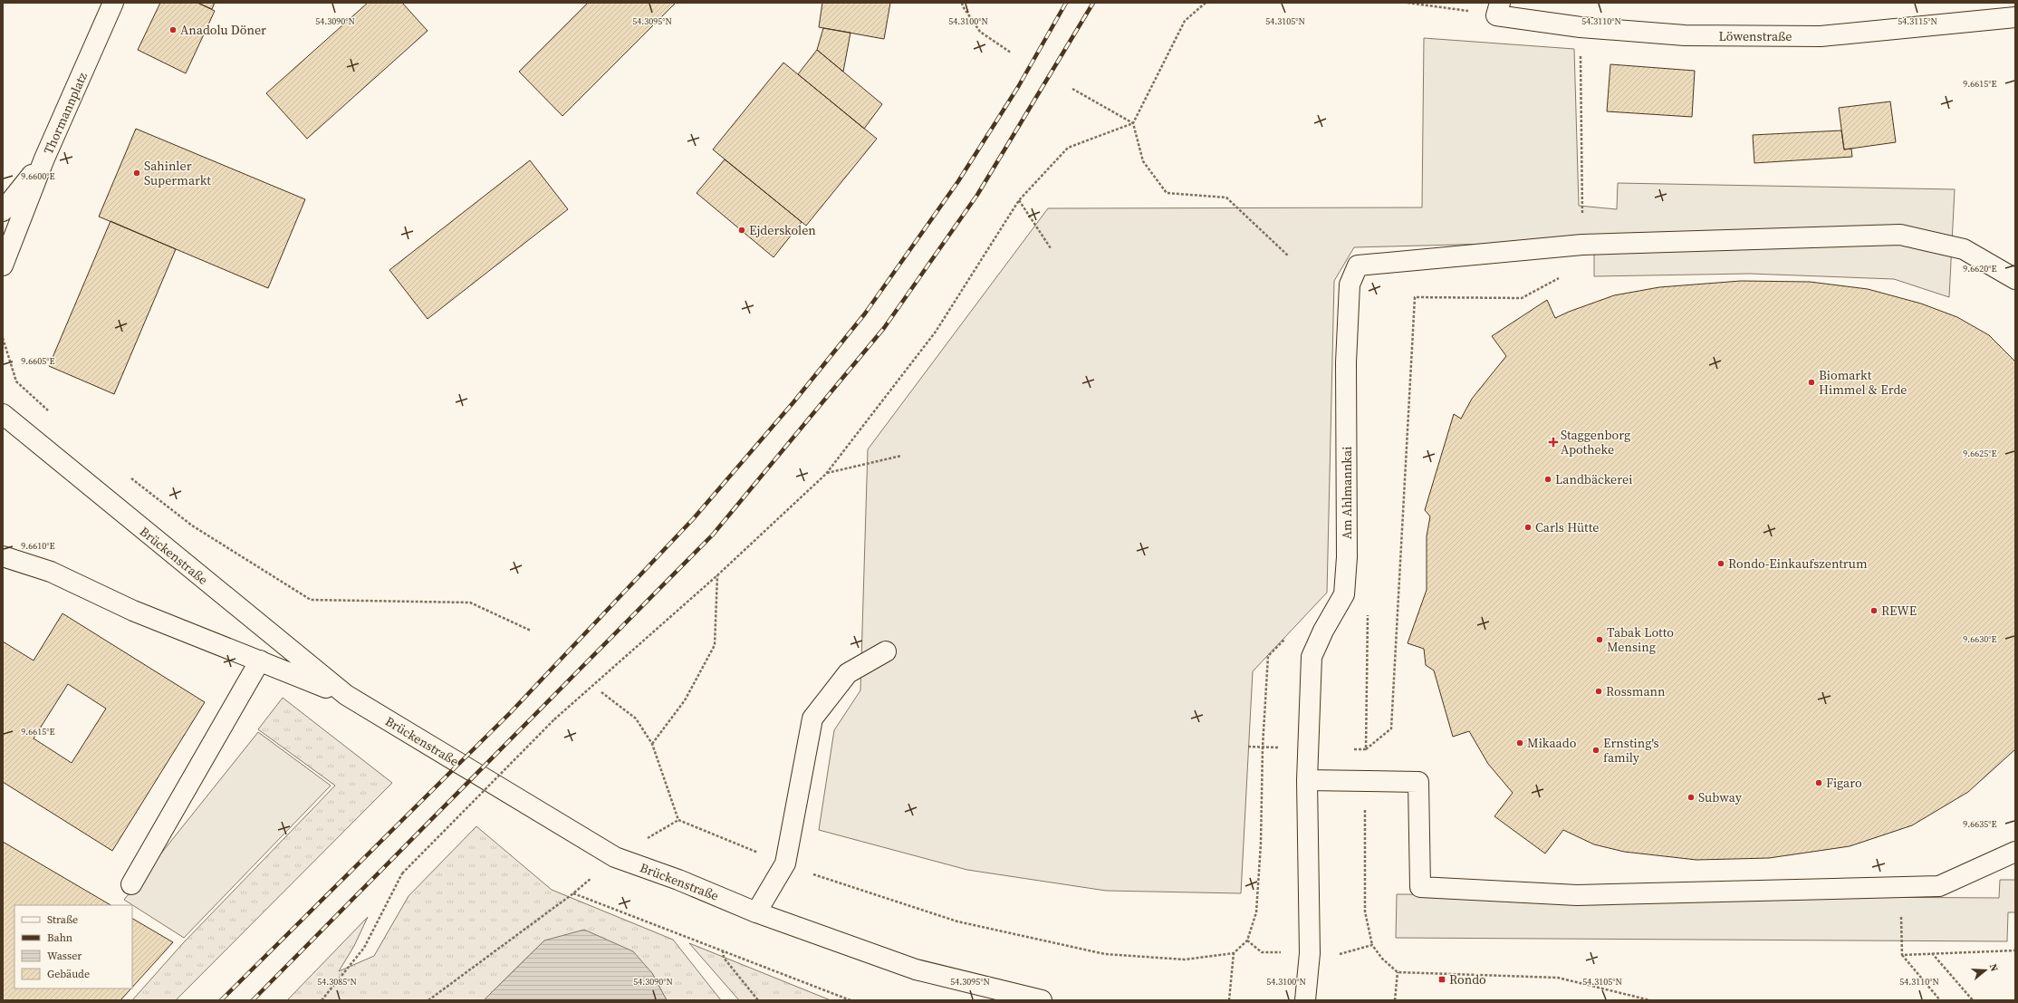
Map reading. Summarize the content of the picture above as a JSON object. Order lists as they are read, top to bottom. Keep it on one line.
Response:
{"streets":{"main road":["Löwenstraße","Thormannplatz","Am Ahlmannkai","Brückenstraße"]},"places":{"other":["Anadolu Döner","Sahinler Supermarkt","Ejderskolen","Biomarkt Himmel & Erde","Landbäckerei","Carls Hütte","Rondo-Einkaufszentrum","REWE","Tabak Lotto Mensing","Rossmann","Mikaado","Ernsting's family","Figaro","Subway"],"health":["Staggenborg Apotheke"],"transit":["Rondo"]},"legend":["Straße","Bahn","Wasser","Gebäude"],"north":"right","coordinates":["54.3090°N","54.3095°N","54.3100°N","54.3105°N","54.3110°N","54.3115°N","9.6615°E","9.6600°E","9.6620°E","9.6605°E","9.6625°E","9.6610°E","9.6630°E","9.6635°E","54.3085°N"]}
